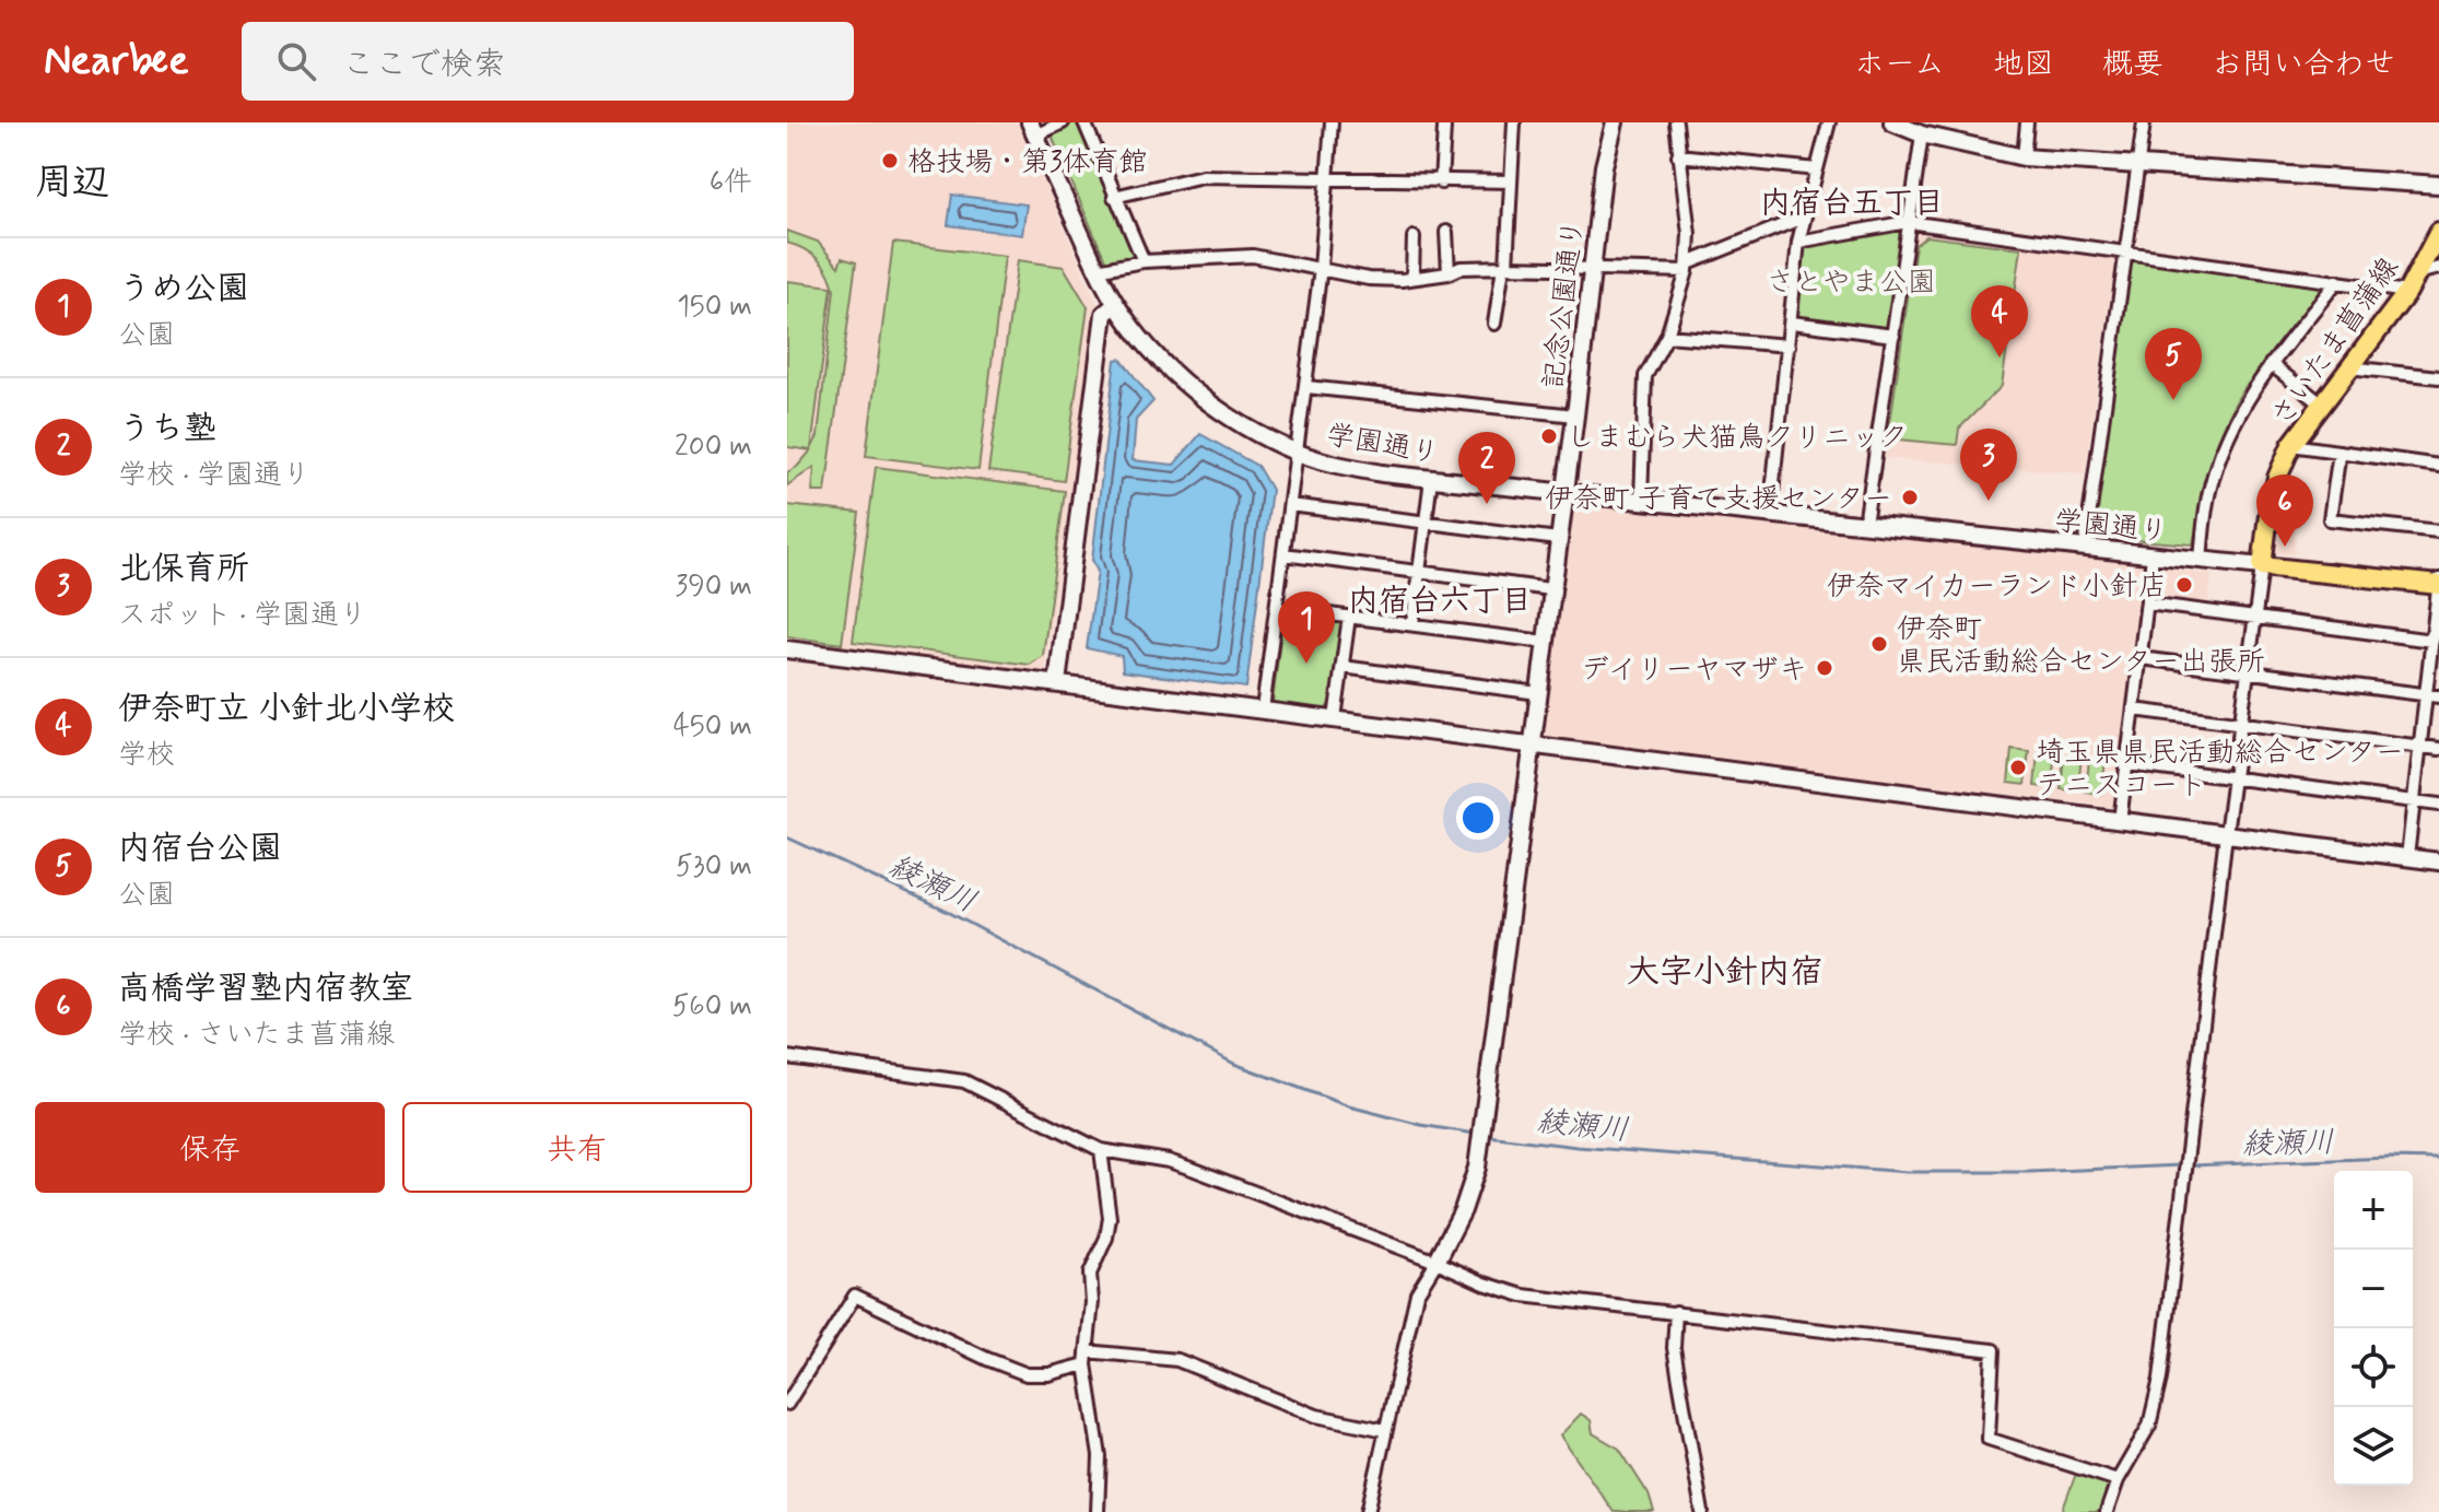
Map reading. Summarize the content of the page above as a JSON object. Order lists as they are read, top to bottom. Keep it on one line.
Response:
{"streets":{"main road":["さいたま菖蒲線"],"street":["記念公園通り","学園通り"]},"crossings":[["記念公園通り","学園通り"],["さいたま菖蒲線","学園通り"]],"districts":["内宿台五丁目","内宿台六丁目","大字小針内宿"],"water":["綾瀬川"],"parks":["さとやま公園"],"places":["格技場・第3体育館","しまむら犬猫鳥クリニック","伊奈町 子育て支援センター","伊奈マイカーランド小針店","伊奈町 県民活動総合センター出張所","デイリーヤマザキ","埼玉県県民活動総合センター テニスコート"],"page":{"header":"Nearbee","search":"ここで検索","nav":["ホーム","地図","概要","お問い合わせ"],"heading":["周辺","6件"],"list":[{"mark":"1","name":"うめ公園","note":"公園","value":"150 m"},{"mark":"2","name":"うち塾","note":"学校 · 学園通り","value":"200 m"},{"mark":"3","name":"北保育所","note":"スポット · 学園通り","value":"390 m"},{"mark":"4","name":"伊奈町立 小針北小学校","note":"学校","value":"450 m"},{"mark":"5","name":"内宿台公園","note":"公園","value":"530 m"},{"mark":"6","name":"高橋学習塾内宿教室","note":"学校 · さいたま菖蒲線","value":"560 m"}],"pins":["4","5","3","2","6","1"],"buttons":["保存","共有"],"map_buttons":["+","−"]}}
